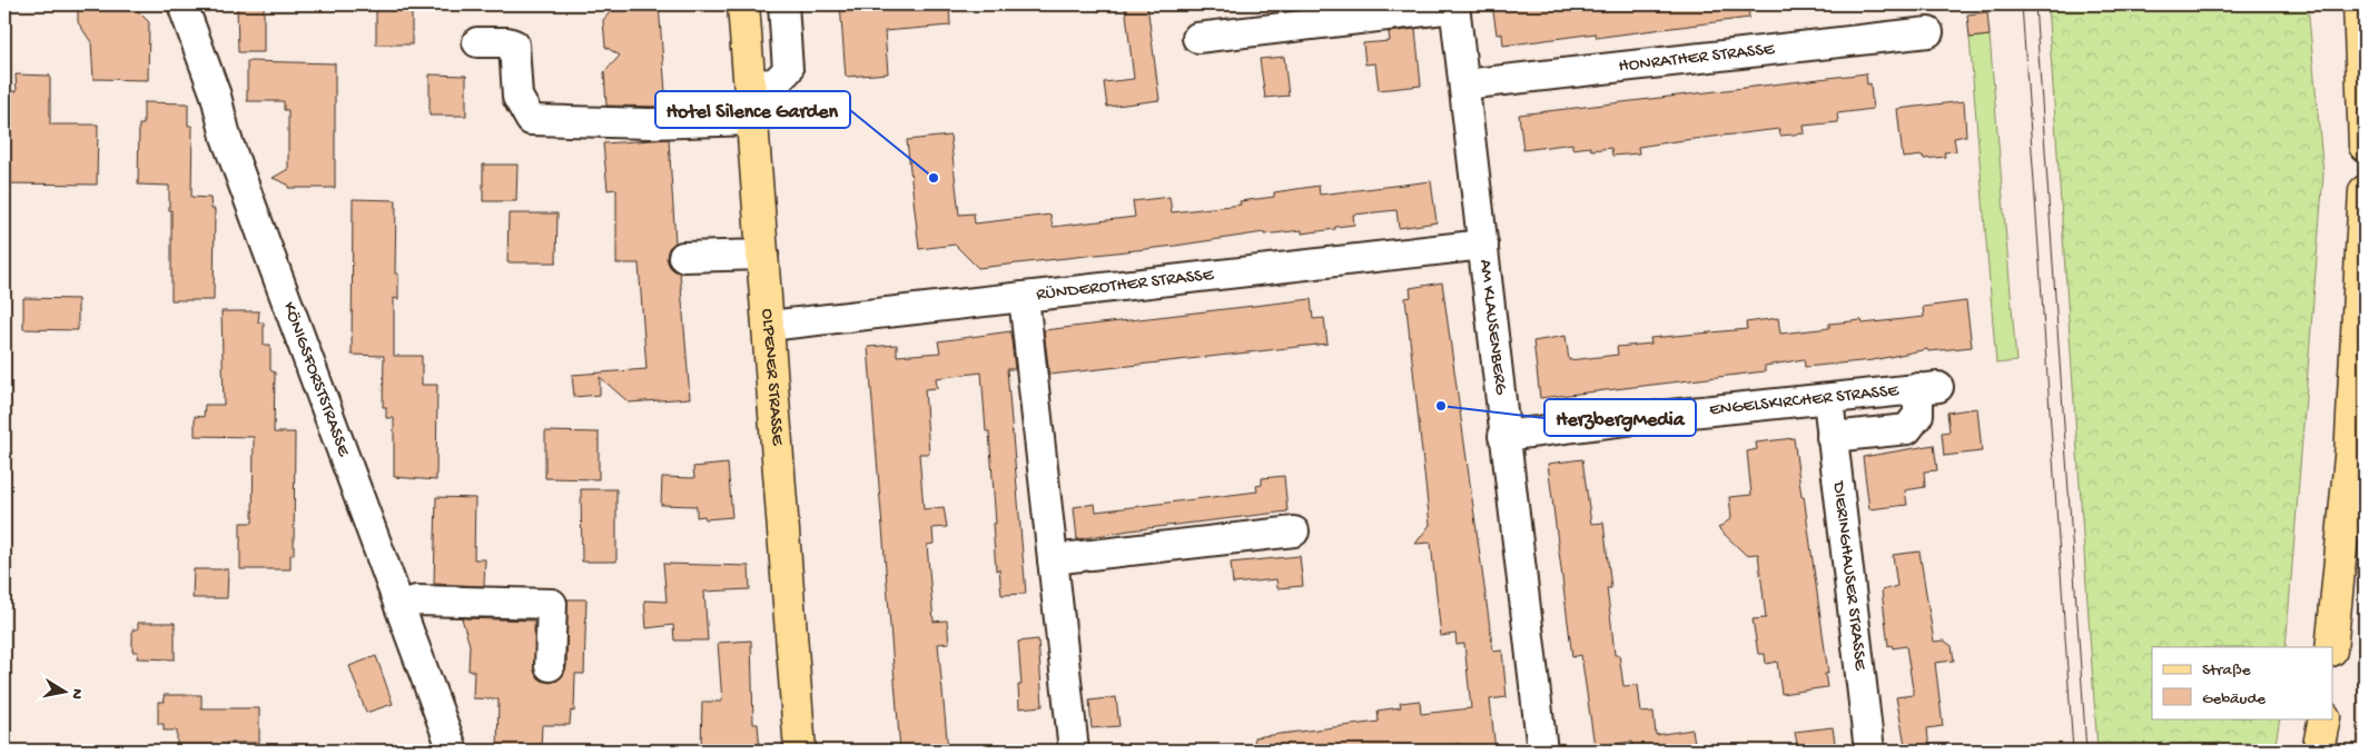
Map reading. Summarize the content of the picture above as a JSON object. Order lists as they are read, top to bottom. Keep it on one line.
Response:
{"streets":{"main road":["OLPENER STRASSE"],"street":["HONRATHER STRASSE","RÜNDEROTHER STRASSE","AM KLAUSENBERG","KÖNIGSFORSTSTRASSE","ENGELSKIRCHER STRASSE","DIERINGHAUSER STRASSE"]},"crossings":[["HONRATHER STRASSE","AM KLAUSENBERG"],["RÜNDEROTHER STRASSE","AM KLAUSENBERG"],["RÜNDEROTHER STRASSE","OLPENER STRASSE"],["AM KLAUSENBERG","ENGELSKIRCHER STRASSE"],["ENGELSKIRCHER STRASSE","DIERINGHAUSER STRASSE"]],"places":["Hotel Silence Garden","HerzbergMedia"],"legend":["Straße","Gebäude"],"north":"right"}
